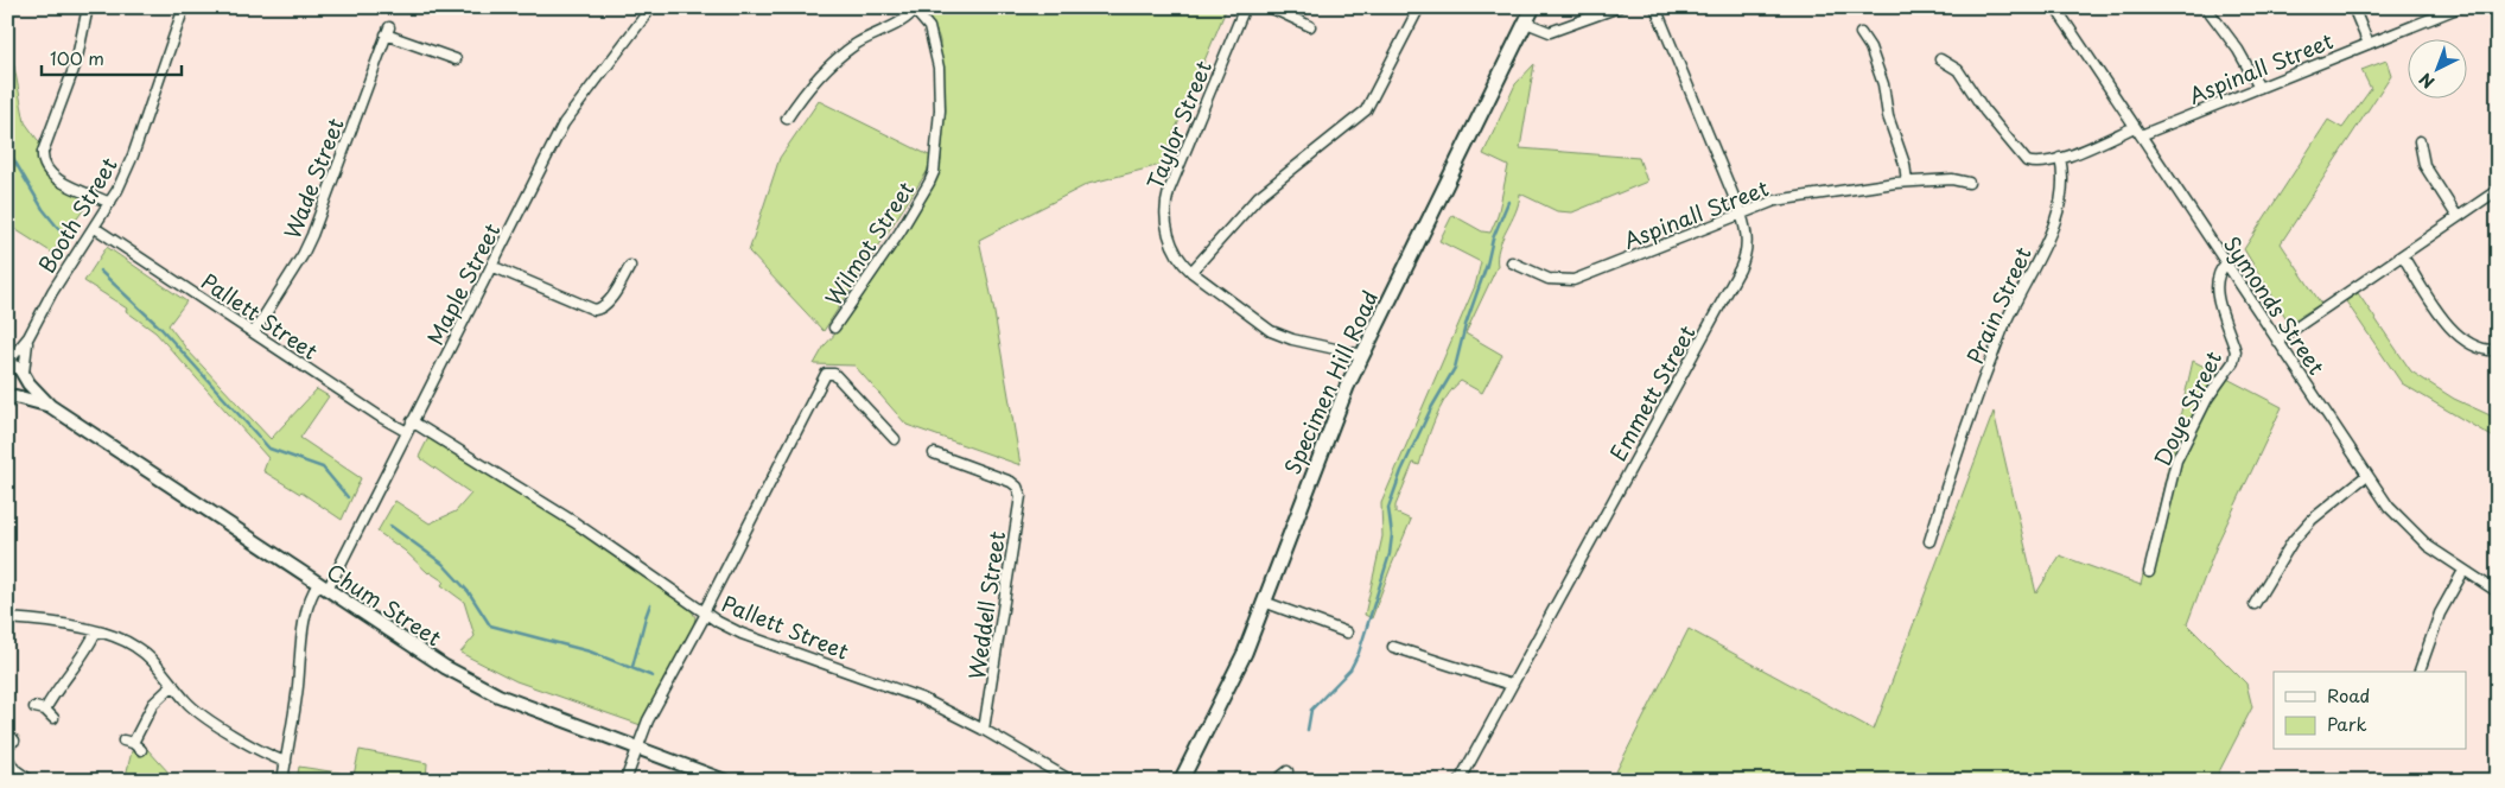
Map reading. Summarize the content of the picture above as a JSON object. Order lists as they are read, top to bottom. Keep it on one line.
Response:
{"streets":{"main road":["Specimen Hill Road"],"street":["Aspinall Street","Taylor Street","Wade Street","Booth Street","Wilmot Street","Maple Street","Prain Street","Symonds Street","Pallett Street","Emmett Street","Doye Street","Chum Street","Weddell Street"]},"crossings":[["Aspinall Street","Symonds Street"],["Aspinall Street","Emmett Street"],["Taylor Street","Specimen Hill Road"],["Wade Street","Pallett Street"],["Booth Street","Pallett Street"],["Booth Street","Chum Street"],["Maple Street","Pallett Street"],["Maple Street","Chum Street"],["Symonds Street","Doye Street"],["Pallett Street","Weddell Street"]],"legend":["Road","Park"],"scale_bar":"100 m","north":"bottom left"}
